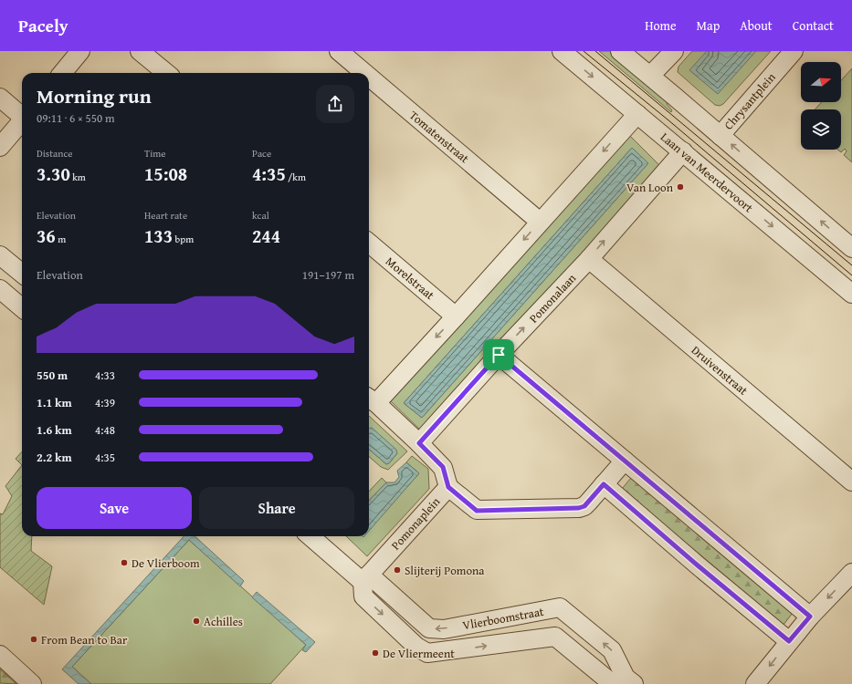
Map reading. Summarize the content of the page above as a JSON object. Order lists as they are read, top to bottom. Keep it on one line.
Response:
{"streets":{"street":["Chrysantplein","Tomatenstraat","Laan van Meerdervoort","Morelstraat","Pomonalaan","Druivenstraat","Pomonaplein","Vlierboomstraat"]},"crossings":[["Laan van Meerdervoort","Pomonalaan"],["Pomonalaan","Druivenstraat"],["Pomonalaan","Pomonaplein"],["Pomonaplein","Vlierboomstraat"]],"places":["Van Loon","De Vlierboom","Slijterij Pomona","Achilles","From Bean to Bar","De Vliermeent"],"north":"right","page":{"header":"Pacely","nav":["Home","Map","About","Contact"],"heading":["Morning run","09:11 · 6 × 550 m"],"stats":[["Distance","3.30 km"],["Time","15:08"],["Pace","4:35 /km"],["Elevation","36 m"],["Heart rate","133 bpm"],["kcal","244"]],"chart":["Elevation","191–197 m"],"list":[{"name":"550 m","note":"4:33"},{"name":"1.1 km","note":"4:39"},{"name":"1.6 km","note":"4:48"},{"name":"2.2 km","note":"4:35"}],"buttons":["Save","Share"]}}
